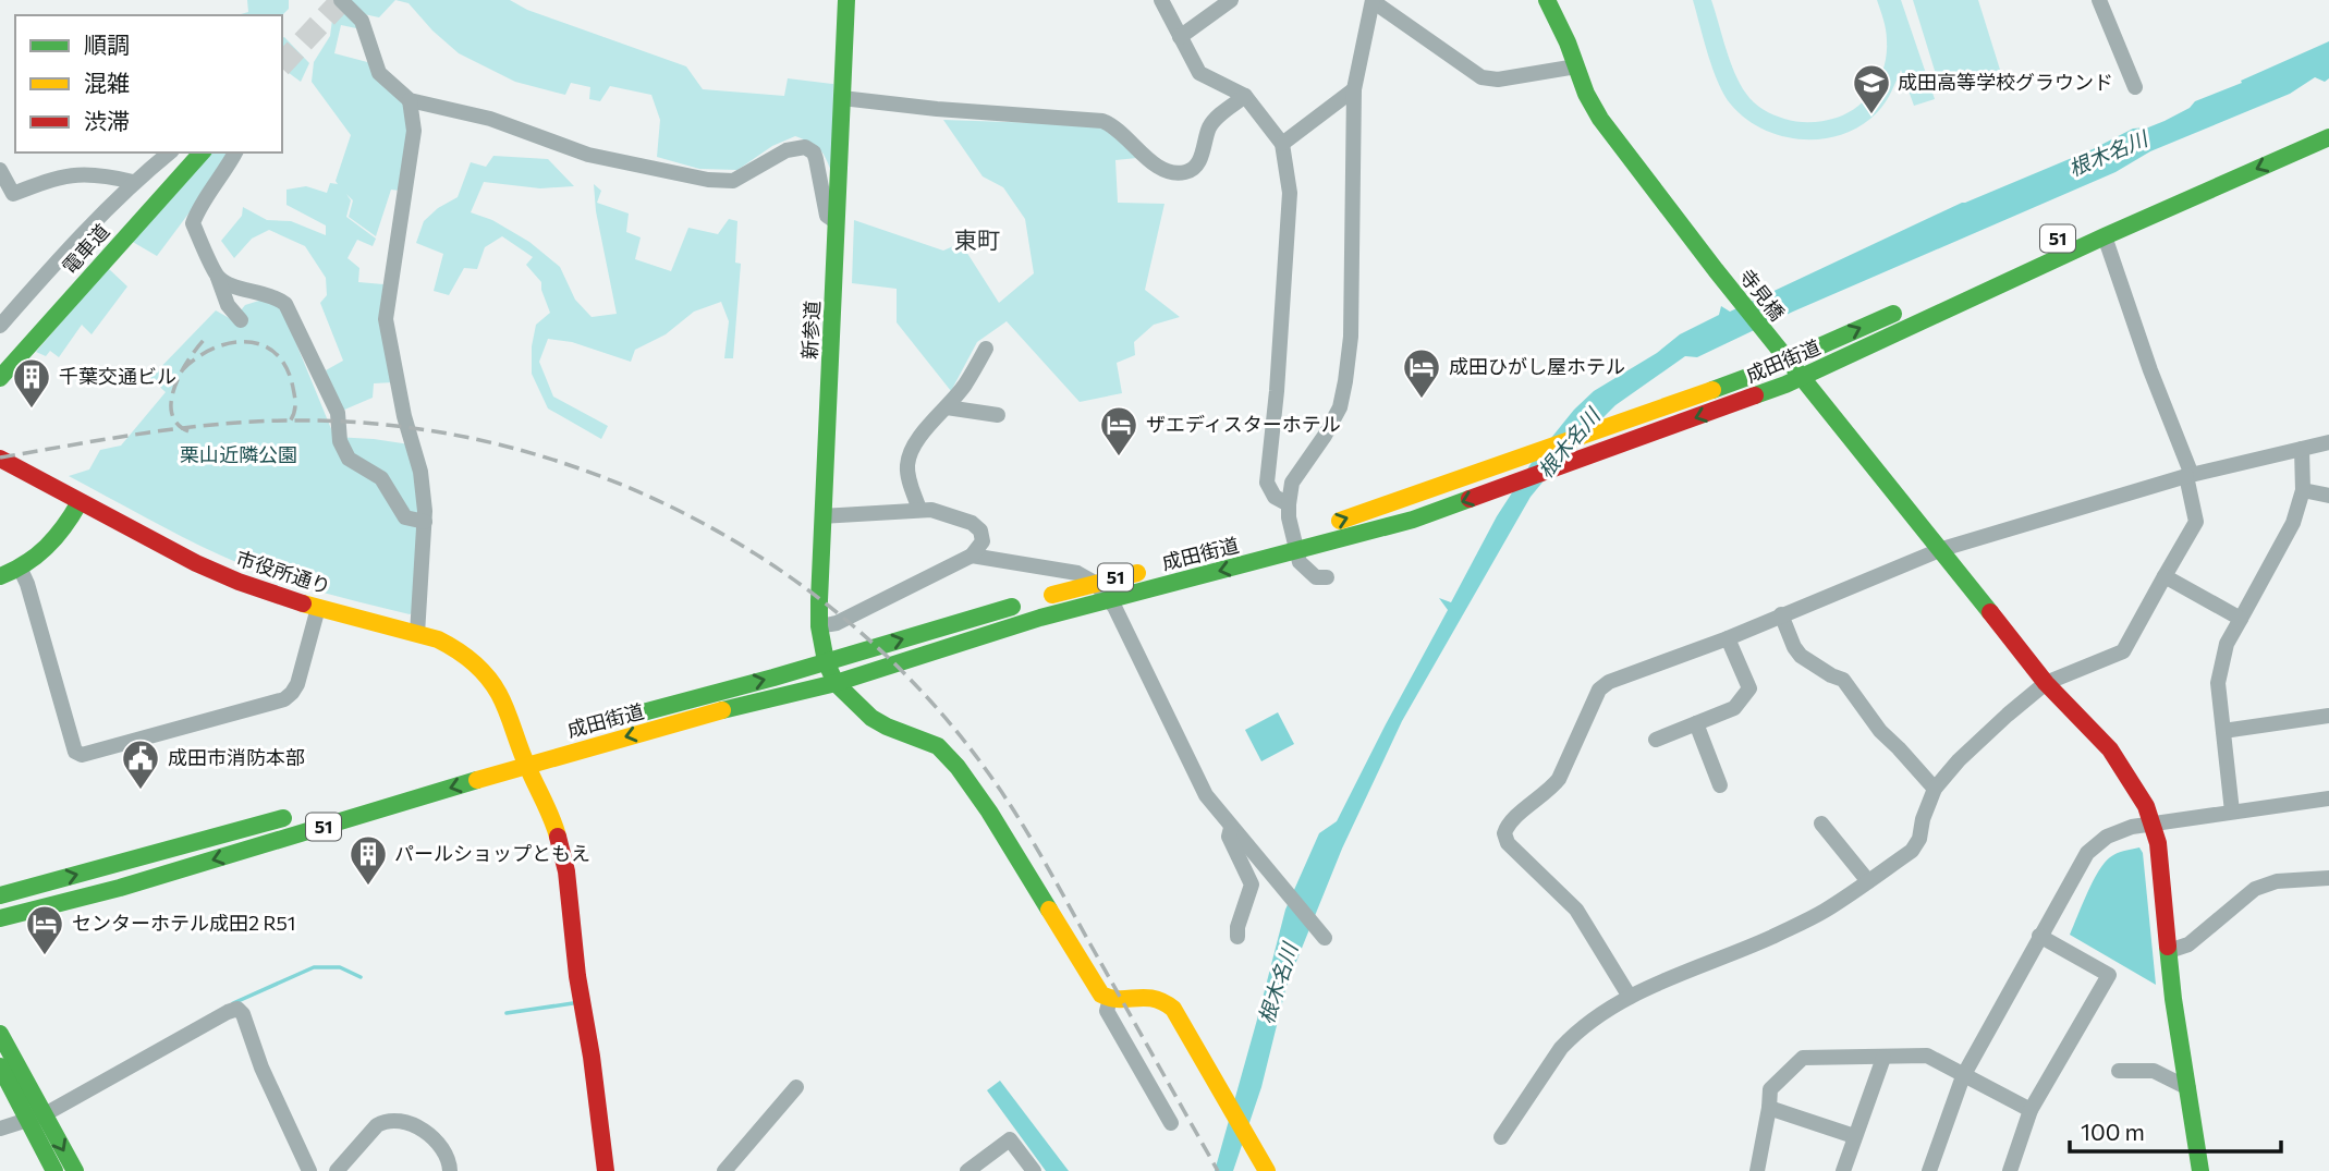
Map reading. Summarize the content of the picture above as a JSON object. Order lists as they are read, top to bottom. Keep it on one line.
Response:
{"streets":{"main road":["51","電車道","寺見橋","新参道","成田街道","市役所通り"]},"crossings":[["寺見橋","成田街道"],["新参道","成田街道"],["成田街道","市役所通り"]],"districts":["東町"],"water":["根木名川"],"parks":["栗山近隣公園"],"places":{"school or university":["成田高等学校グラウンド"],"hotel":["成田ひがし屋ホテル","ザエディスターホテル","センターホテル成田2 R51"],"building":["千葉交通ビル","パールショップともえ"],"public building":["成田市消防本部"]},"legend":["順調","混雑","渋滞"],"scale_bar":"100 m"}
